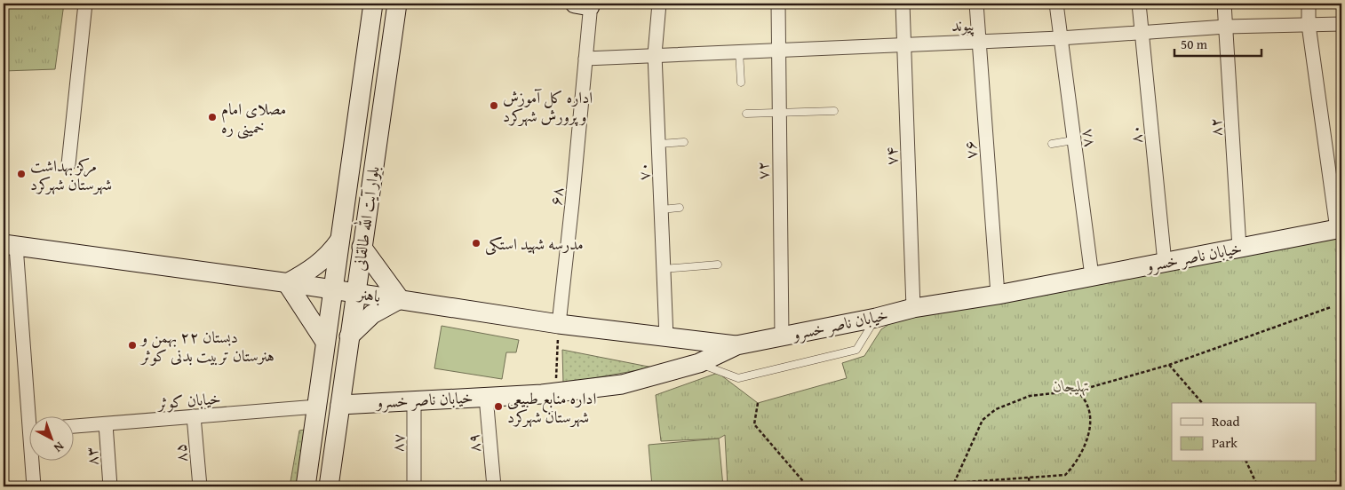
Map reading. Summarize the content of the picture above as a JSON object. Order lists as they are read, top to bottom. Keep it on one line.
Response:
{"streets":{"main road":["بلوار آیت الله طالقانی","خیابان ناصر خسرو","باهنر"],"street":["پیوند","۸۲","۸۰","۷۸","۷۶","۷۴","۷۲","۷۰","۶۸","خیابان کوثر","۸۷","۸۹","۸۵","۸۳"]},"crossings":[["پیوند","۸۲"],["پیوند","۸۰"],["پیوند","۷۸"],["پیوند","۷۶"],["پیوند","۷۴"],["پیوند","۷۲"],["پیوند","۷۰"],["پیوند","۶۸"],["۸۲","خیابان ناصر خسرو"],["۸۰","خیابان ناصر خسرو"],["۷۸","خیابان ناصر خسرو"],["۷۶","خیابان ناصر خسرو"],["۷۴","خیابان ناصر خسرو"],["۷۲","خیابان ناصر خسرو"],["۷۰","باهنر"],["۶۸","باهنر"],["بلوار آیت الله طالقانی","خیابان ناصر خسرو"],["بلوار آیت الله طالقانی","باهنر"],["بلوار آیت الله طالقانی","خیابان کوثر"],["خیابان ناصر خسرو","باهنر"],["خیابان ناصر خسرو","۸۷"],["خیابان ناصر خسرو","۸۹"],["خیابان کوثر","۸۵"],["خیابان کوثر","۸۳"]],"parks":["تهلیجان"],"places":["اداره کل آموزش و پرورش شهرکرد","مصلای امام خمینی ره","مرکز بهداشت شهرستان شهرکرد","مدرسه شهید استکی","دبستان ۲۲ بهمن و هنرستان تربیت بدنی کوثر","اداره منابع طبیعی شهرستان شهرکرد"],"legend":["Road","Park"],"scale_bar":"50 m","north":"bottom right"}
